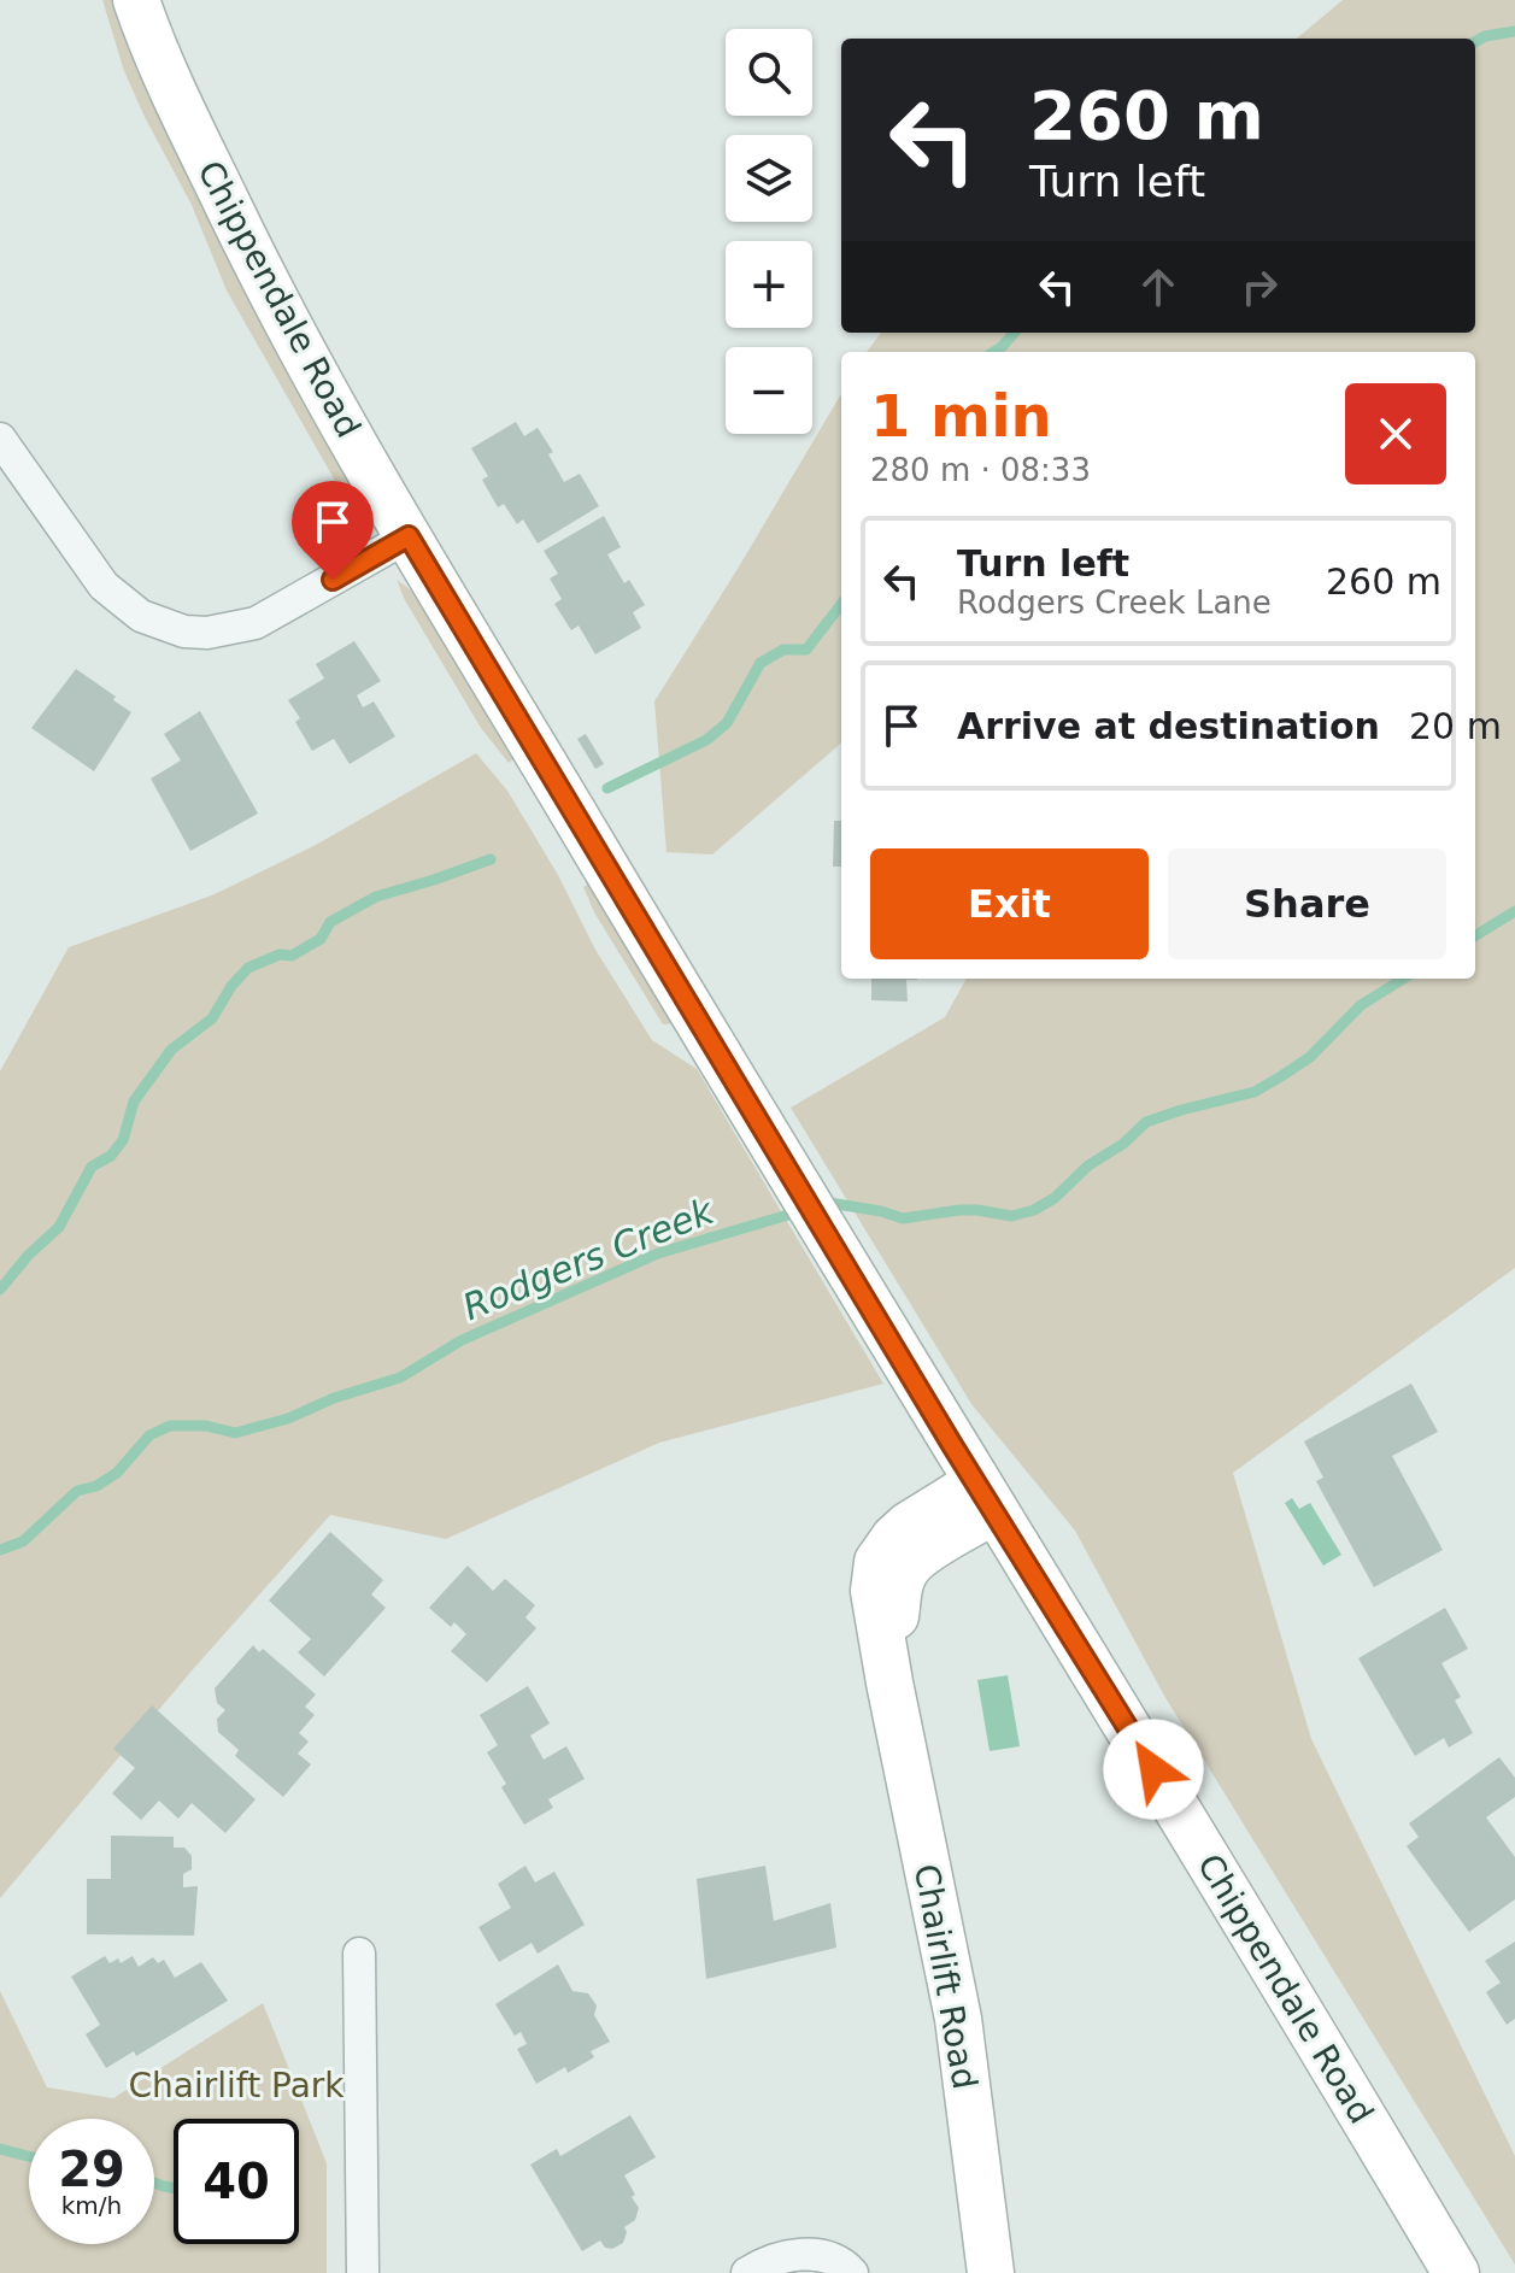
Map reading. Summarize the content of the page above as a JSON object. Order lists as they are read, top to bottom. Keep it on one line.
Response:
{"streets":{"street":["Chippendale Road","Chairlift Road"]},"crossings":[["Chippendale Road","Chairlift Road"]],"water":["Rodgers Creek"],"parks":["Chairlift Park"],"page":{"map_buttons":["+","−"],"turn":["260 m","Turn left"],"heading":["1 min","280 m · 08:33"],"list":[{"name":"Turn left","note":"Rodgers Creek Lane","value":"260 m"},{"name":"Arrive at destination","value":"20 m"}],"buttons":["Exit","Share"],"speed":"29 km/h","limit":"40"}}
